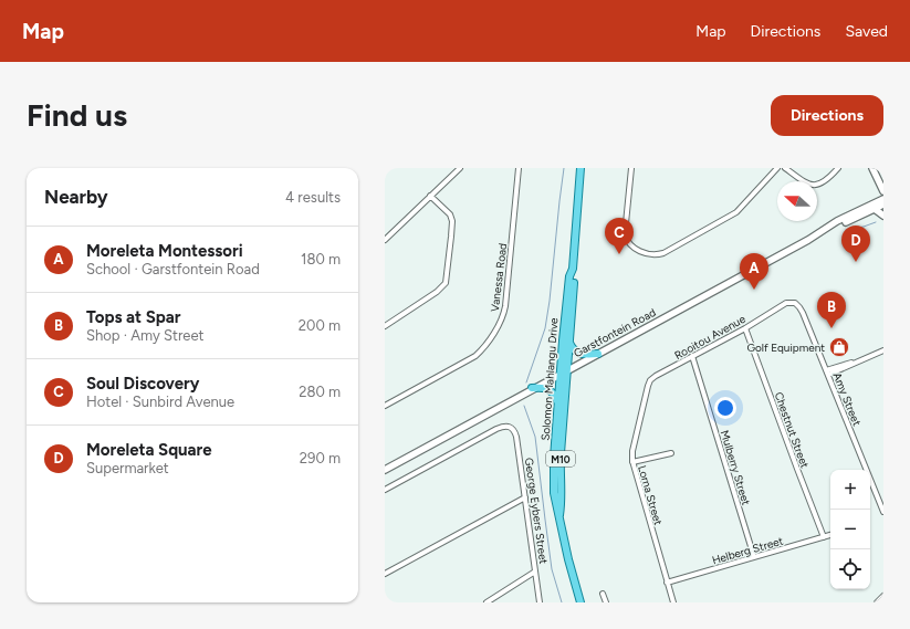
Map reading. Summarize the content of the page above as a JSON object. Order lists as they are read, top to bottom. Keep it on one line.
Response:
{"streets":{"main road":["Garstfontein Road","Solomon Mahlangu Drive","M10"],"street":["Vanessa Road","Rooitou Avenue","Amy Street","Chestnut Street","Mulberry Street","Lorna Street","George Eybers Street","Helberg Street"]},"crossings":[["Garstfontein Road","Solomon Mahlangu Drive"],["Rooitou Avenue","Amy Street"],["Rooitou Avenue","Chestnut Street"],["Rooitou Avenue","Mulberry Street"],["Rooitou Avenue","Lorna Street"],["Chestnut Street","Helberg Street"],["Mulberry Street","Helberg Street"],["Lorna Street","Helberg Street"]],"places":{"shop":["Golf Equipment"]},"north":"left","page":{"header":"Map","nav":["Map","Directions","Saved"],"buttons":"Directions","title":"Find us","heading":["Nearby","4 results"],"pins":["C","D","A","B"],"list":[{"mark":"A","name":"Moreleta Montessori","note":"School · Garstfontein Road","value":"180 m"},{"mark":"B","name":"Tops at Spar","note":"Shop · Amy Street","value":"200 m"},{"mark":"C","name":"Soul Discovery","note":"Hotel · Sunbird Avenue","value":"280 m"},{"mark":"D","name":"Moreleta Square","note":"Supermarket","value":"290 m"}],"map_buttons":["+","−"]}}
